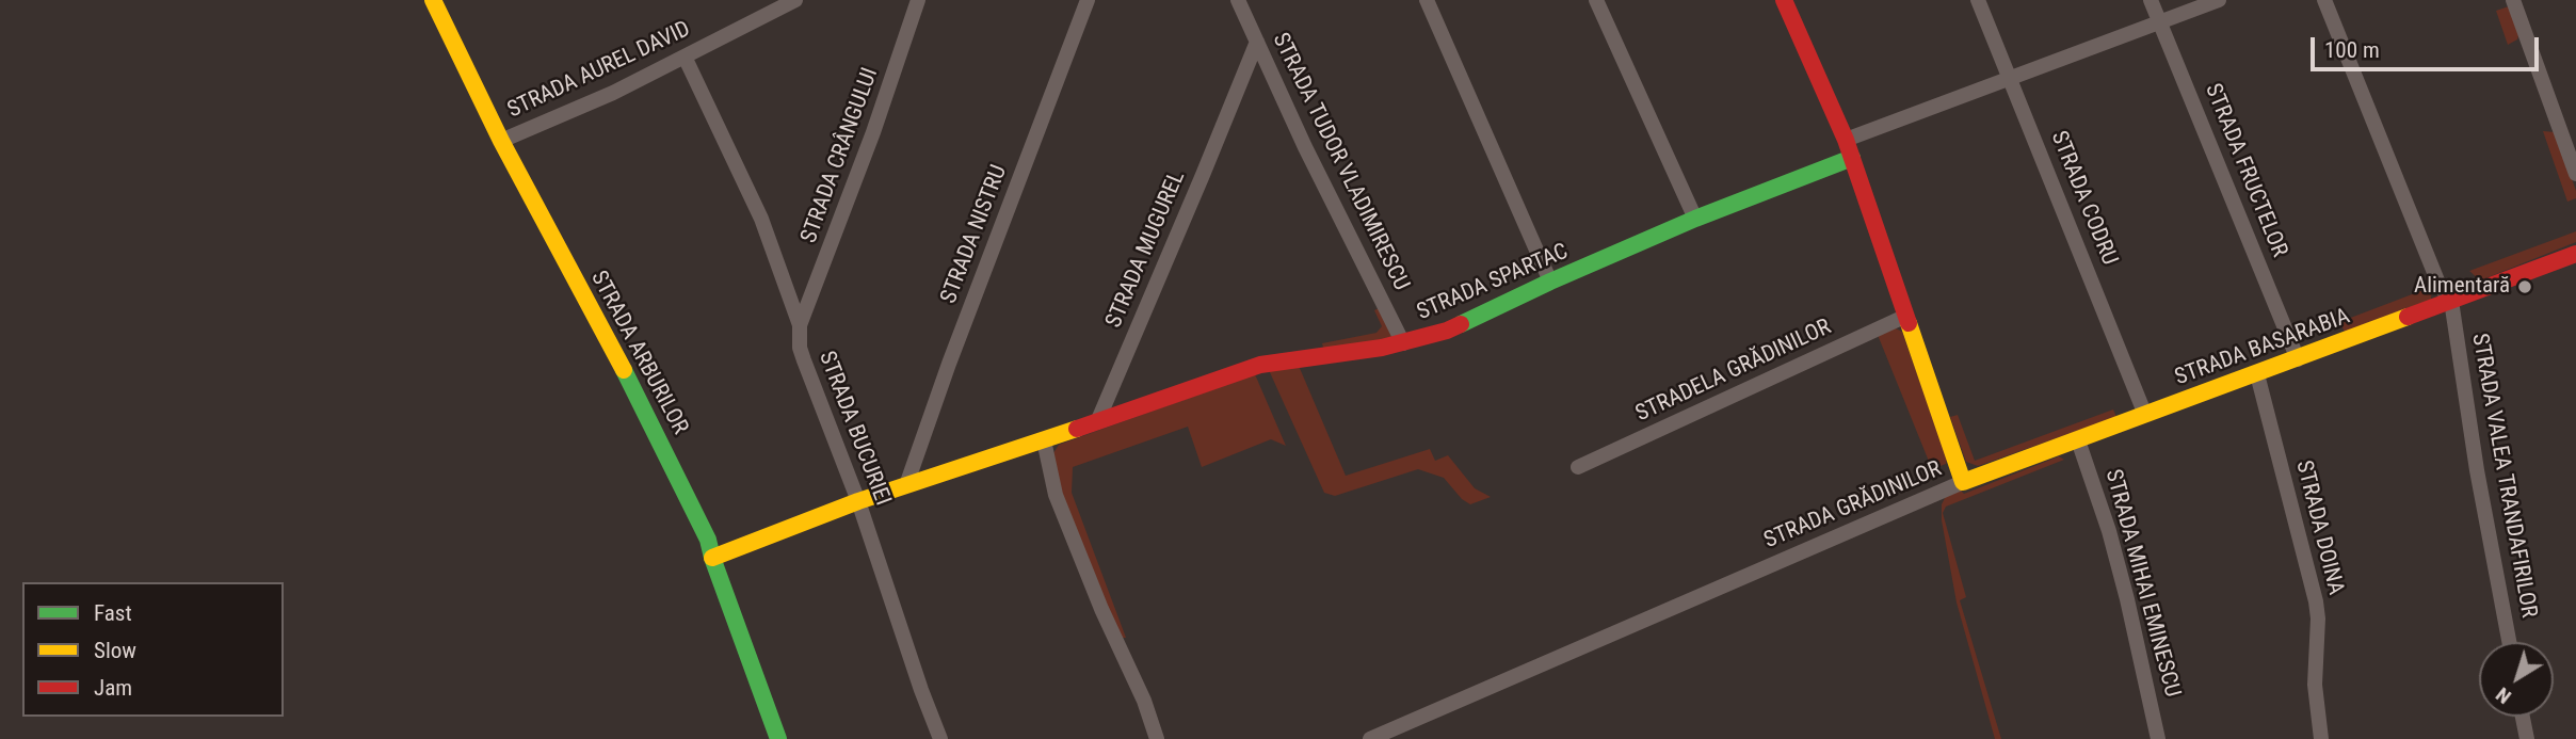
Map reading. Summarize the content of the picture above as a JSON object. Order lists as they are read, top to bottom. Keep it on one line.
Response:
{"streets":{"street":["STRADA AUREL DAVID","STRADA CRÂNGULUI","STRADA TUDOR VLADIMIRESCU","STRADA FRUCTELOR","STRADA CODRU","STRADA NISTRU","STRADA MUGUREL","STRADA SPARTAC","STRADA BASARABIA","STRADA ARBURILOR","STRADELA GRĂDINILOR","STRADA BUCURIEI","STRADA VALEA TRANDAFIRILOR","STRADA GRĂDINILOR","STRADA DOINA","STRADA MIHAI EMINESCU"]},"crossings":[["STRADA AUREL DAVID","STRADA ARBURILOR"],["STRADA AUREL DAVID","STRADA BUCURIEI"],["STRADA CRÂNGULUI","STRADA BUCURIEI"],["STRADA TUDOR VLADIMIRESCU","STRADA MUGUREL"],["STRADA TUDOR VLADIMIRESCU","STRADA SPARTAC"],["STRADA FRUCTELOR","STRADA BASARABIA"],["STRADA CODRU","STRADA BASARABIA"],["STRADA MUGUREL","STRADA SPARTAC"],["STRADA SPARTAC","STRADA GRĂDINILOR"],["STRADA BASARABIA","STRADA VALEA TRANDAFIRILOR"],["STRADA BASARABIA","STRADA GRĂDINILOR"],["STRADA BASARABIA","STRADA DOINA"],["STRADA BASARABIA","STRADA MIHAI EMINESCU"],["STRADELA GRĂDINILOR","STRADA GRĂDINILOR"]],"places":["Alimentară"],"legend":["Fast","Slow","Jam"],"scale_bar":"100 m","north":"bottom left"}
